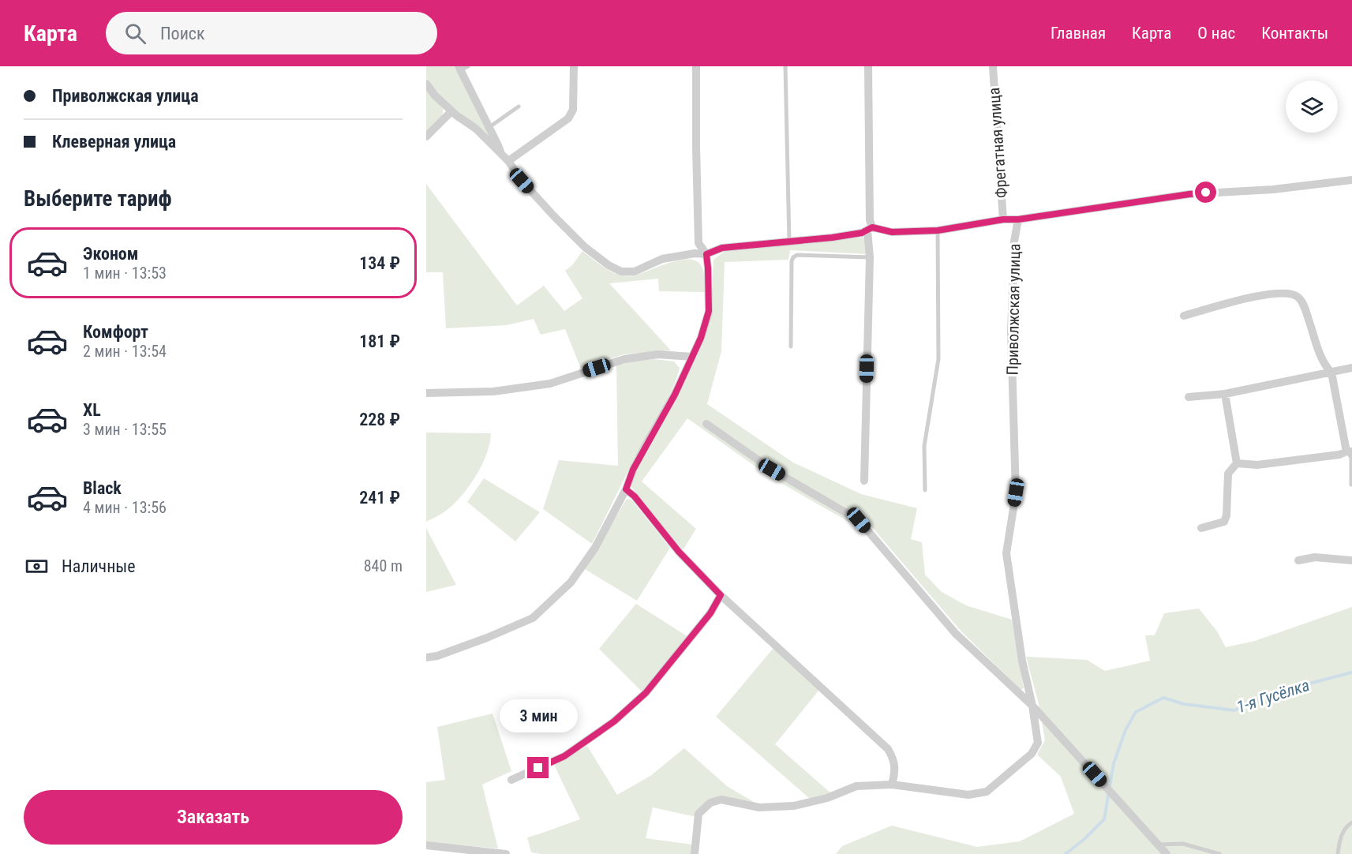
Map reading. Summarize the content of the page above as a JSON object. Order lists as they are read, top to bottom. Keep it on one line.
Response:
{"streets":{"street":["Фрегатная улица","Приволжская улица"]},"water":["1-я Гусёлка"],"page":{"header":"Карта","search":"Поиск","nav":["Главная","Карта","О нас","Контакты"],"banner":["Приволжская улица","Клеверная улица"],"heading":"Выберите тариф","list":[{"name":"Эконом","note":"1 мин · 13:53","value":"134 ₽"},{"name":"Комфорт","note":"2 мин · 13:54","value":"181 ₽"},{"name":"XL","note":"3 мин · 13:55","value":"228 ₽"},{"name":"Black","note":"4 мин · 13:56","value":"241 ₽"}],"pay":["Наличные","840 m"],"bubble":"3 мин","buttons":"Заказать"}}
